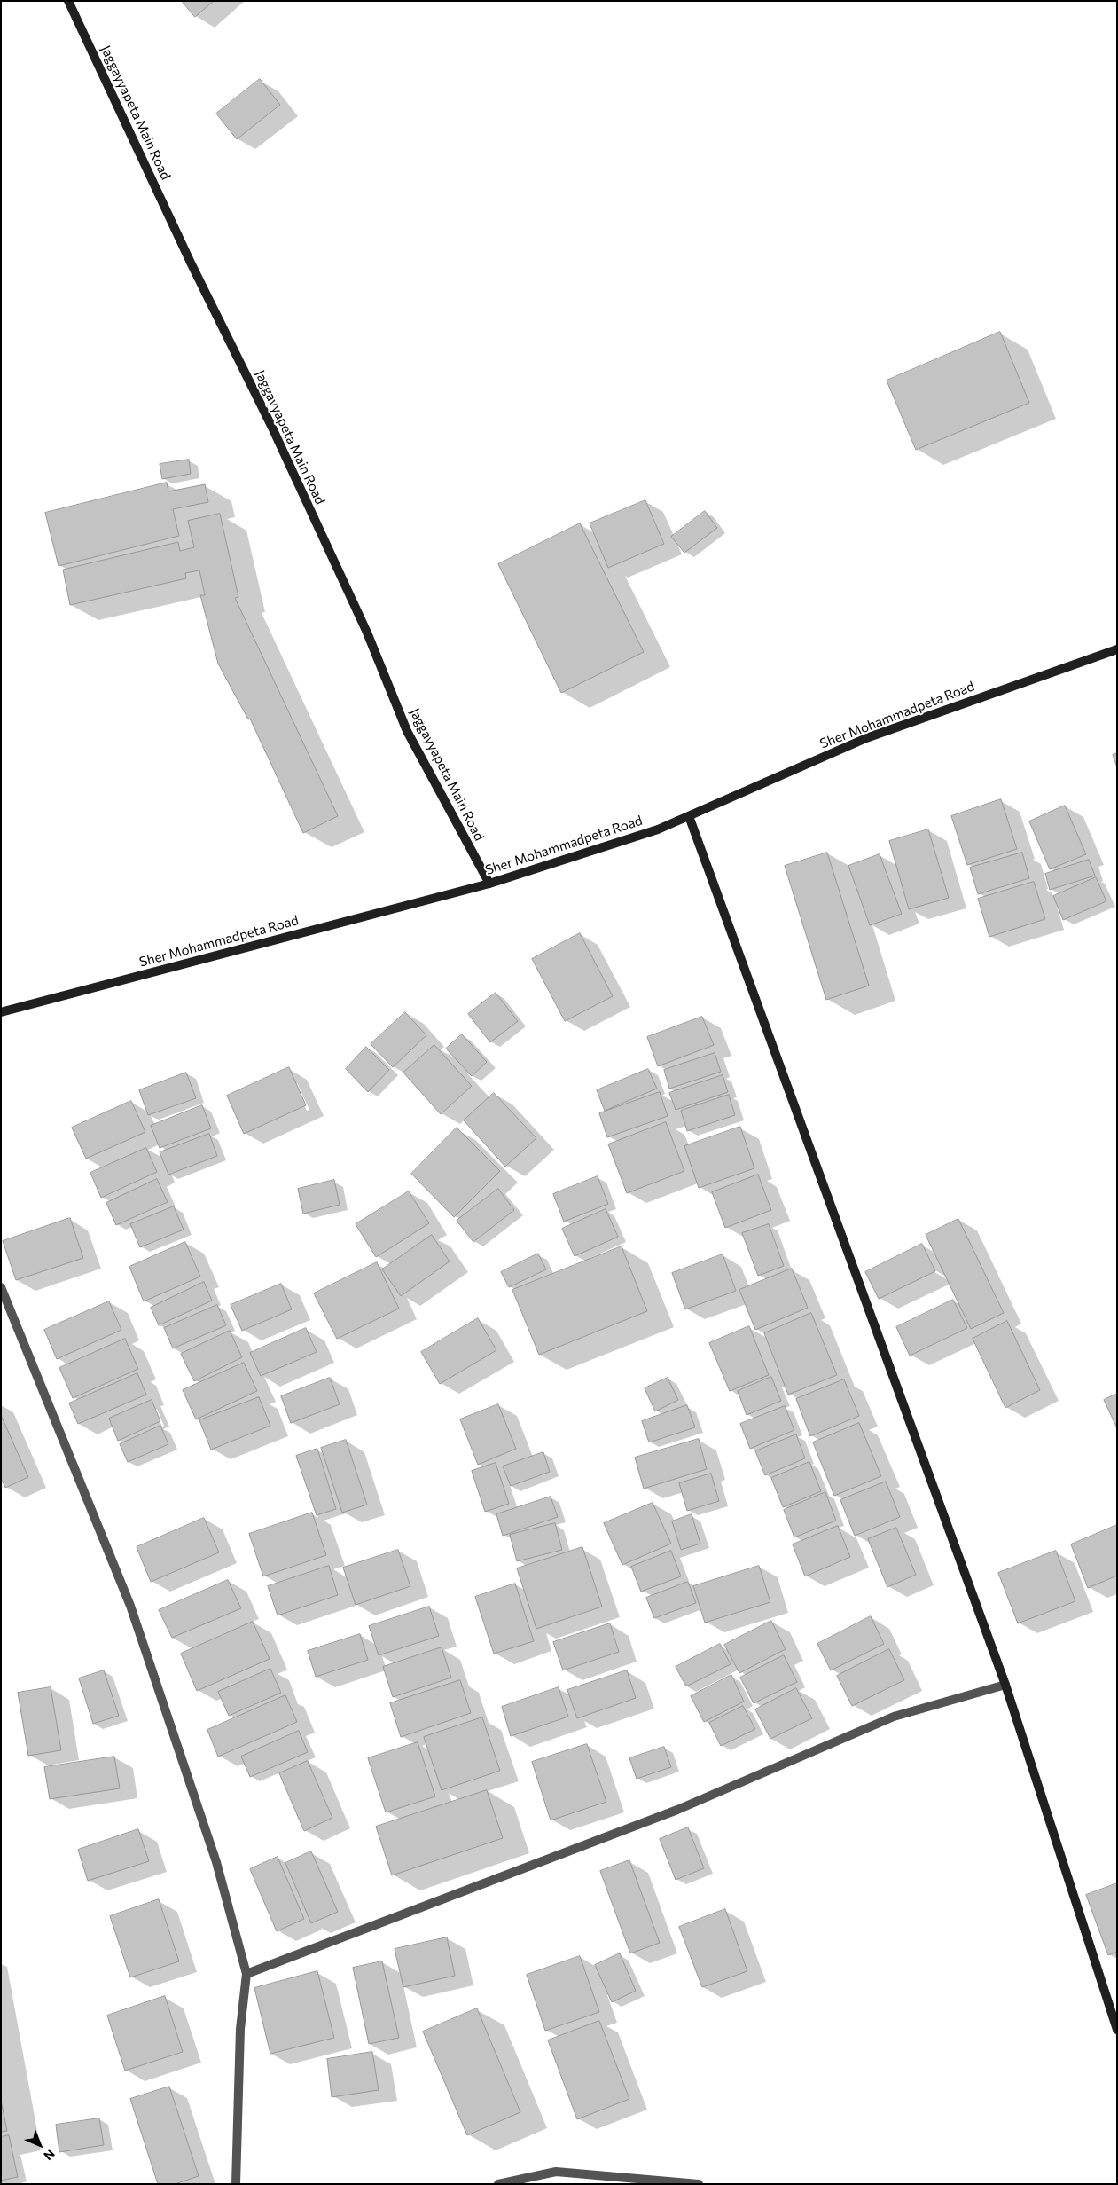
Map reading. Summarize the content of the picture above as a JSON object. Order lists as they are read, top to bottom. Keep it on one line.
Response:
{"streets":{"main road":["Jaggayyapeta Main Road","Sher Mohammadpeta Road"]},"crossings":[["Jaggayyapeta Main Road","Sher Mohammadpeta Road"]],"north":"bottom right"}
